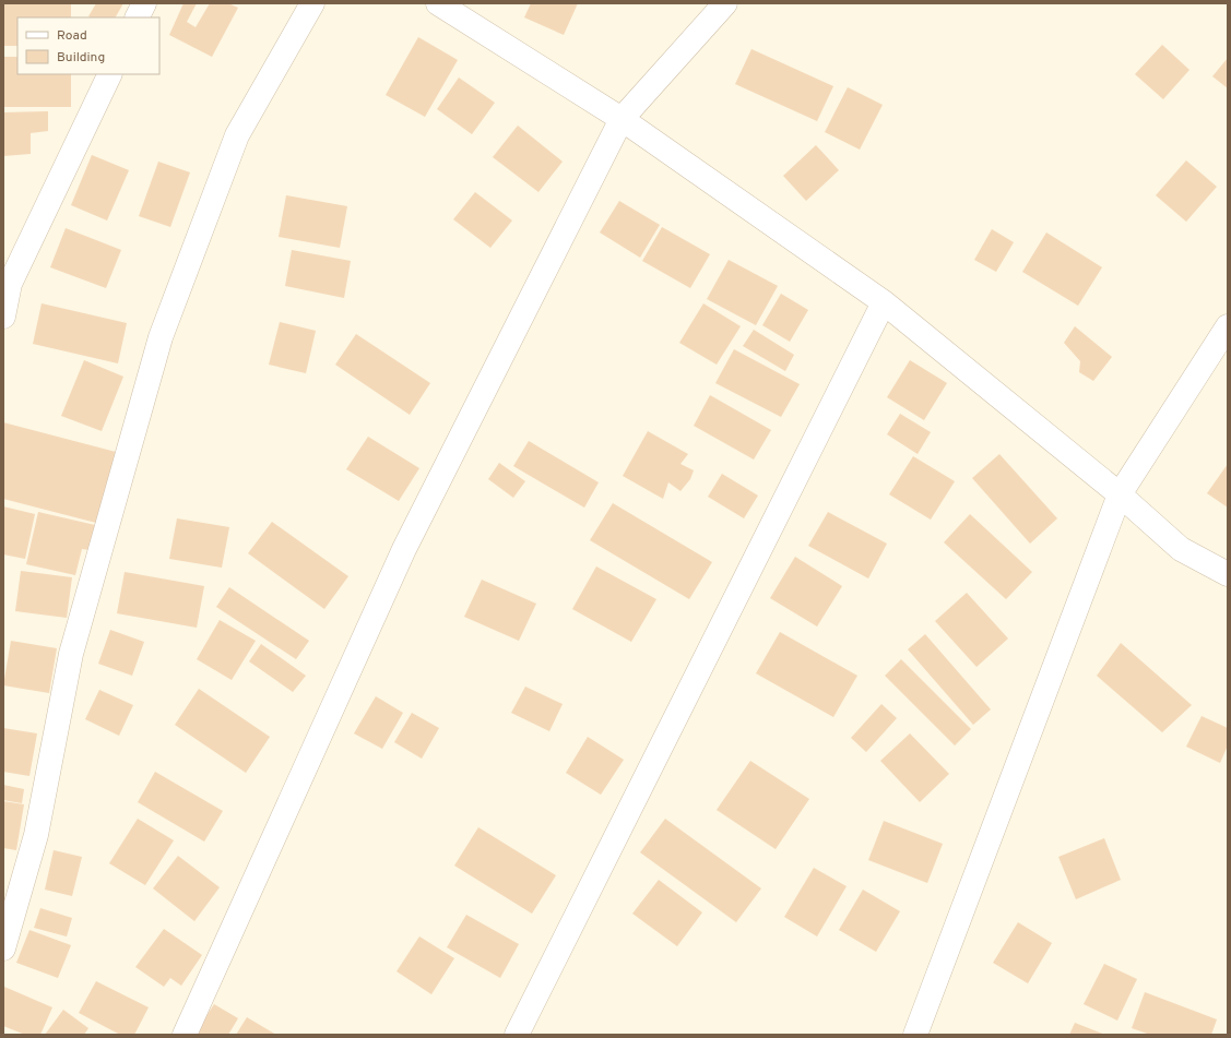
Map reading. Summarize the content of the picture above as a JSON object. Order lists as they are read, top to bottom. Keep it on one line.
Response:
{"legend":["Road","Building"]}
